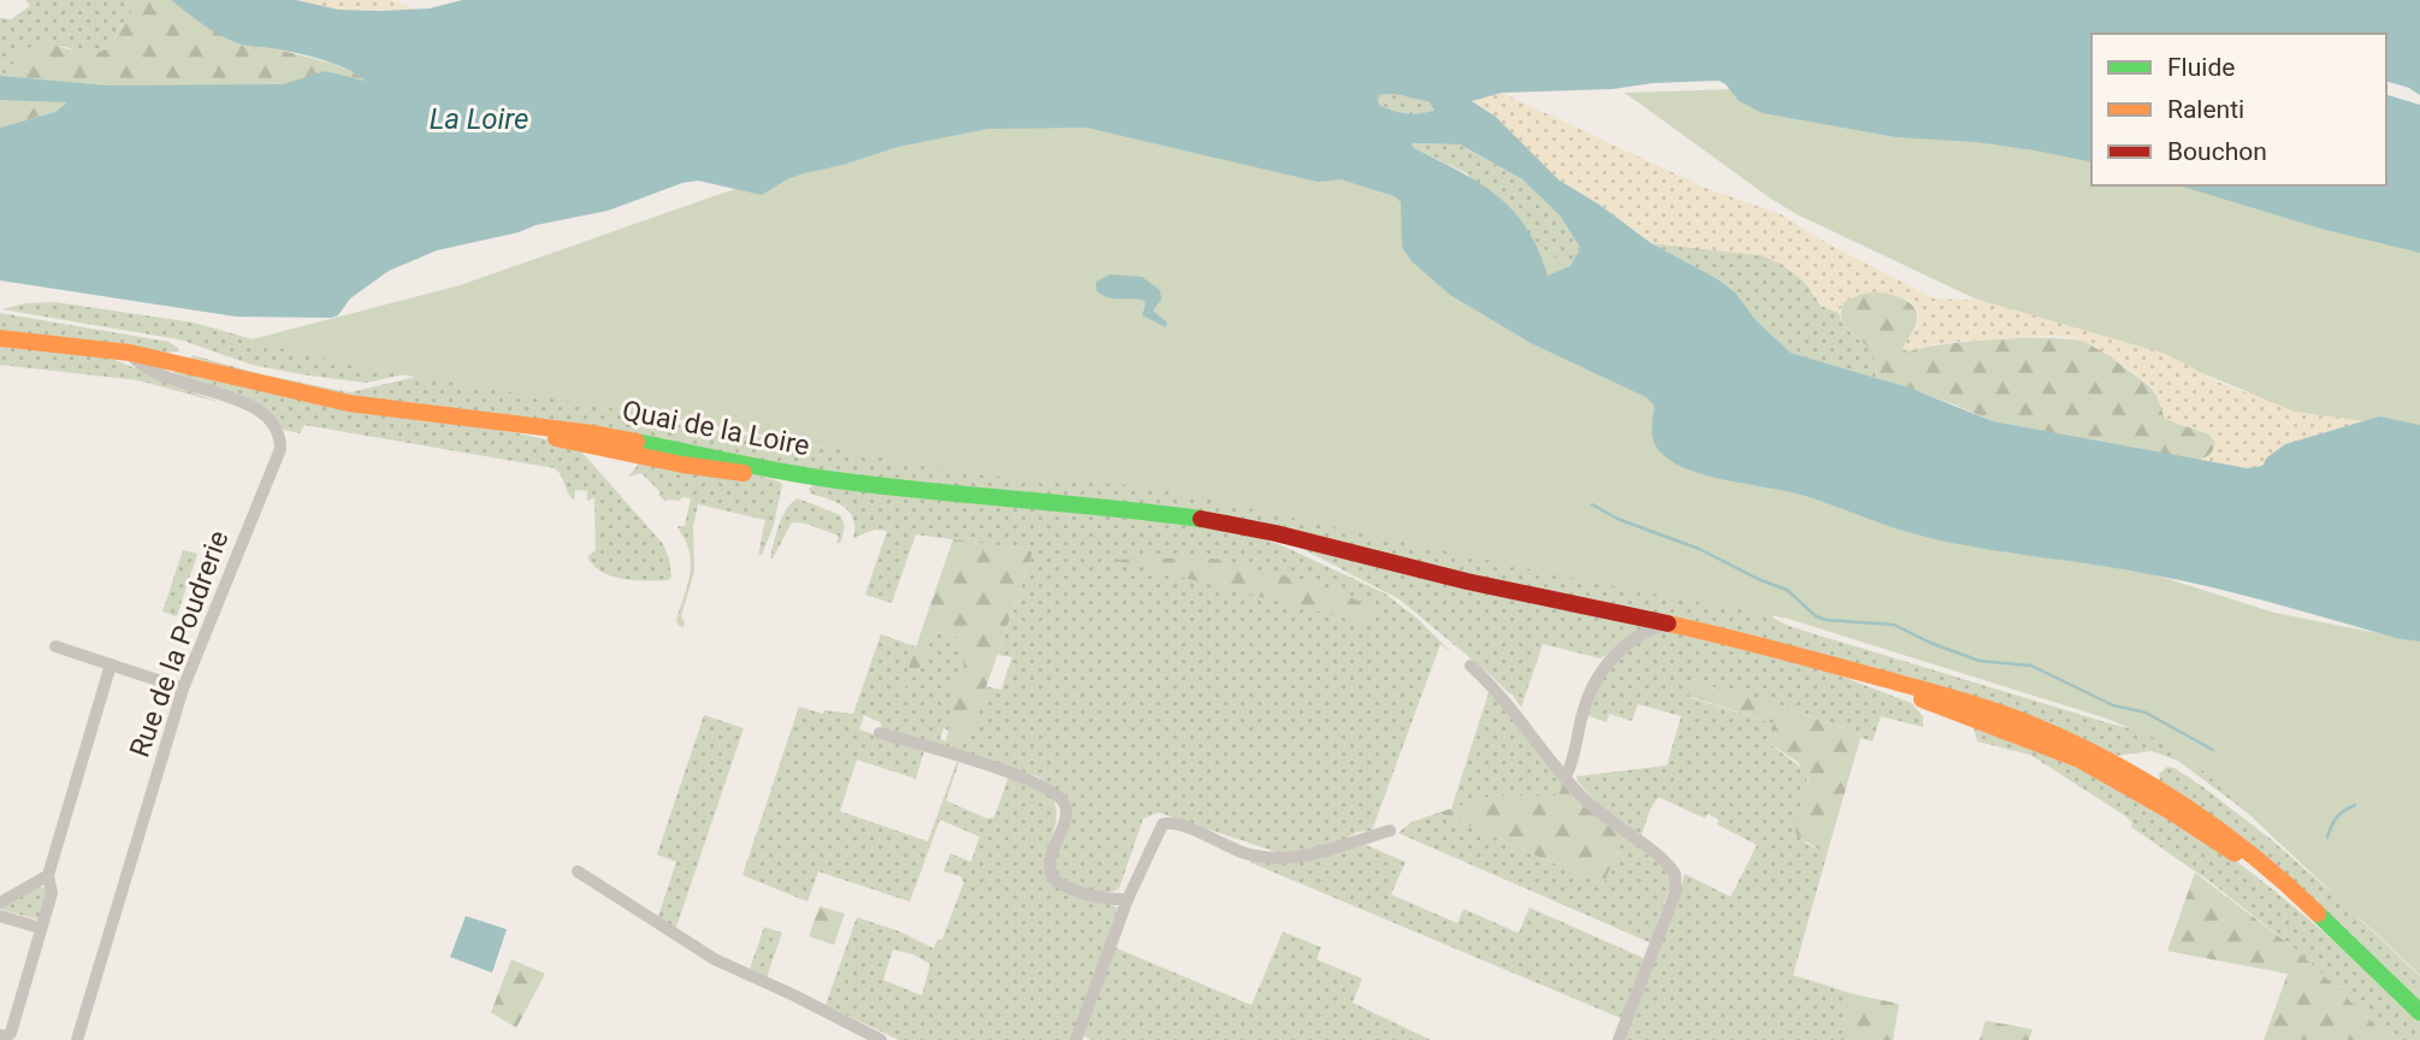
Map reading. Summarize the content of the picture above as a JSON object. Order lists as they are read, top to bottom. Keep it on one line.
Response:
{"streets":{"main road":["Quai de la Loire"],"street":["Rue de la Poudrerie"]},"crossings":[["Quai de la Loire","Rue de la Poudrerie"]],"water":["La Loire"],"legend":["Fluide","Ralenti","Bouchon"]}
